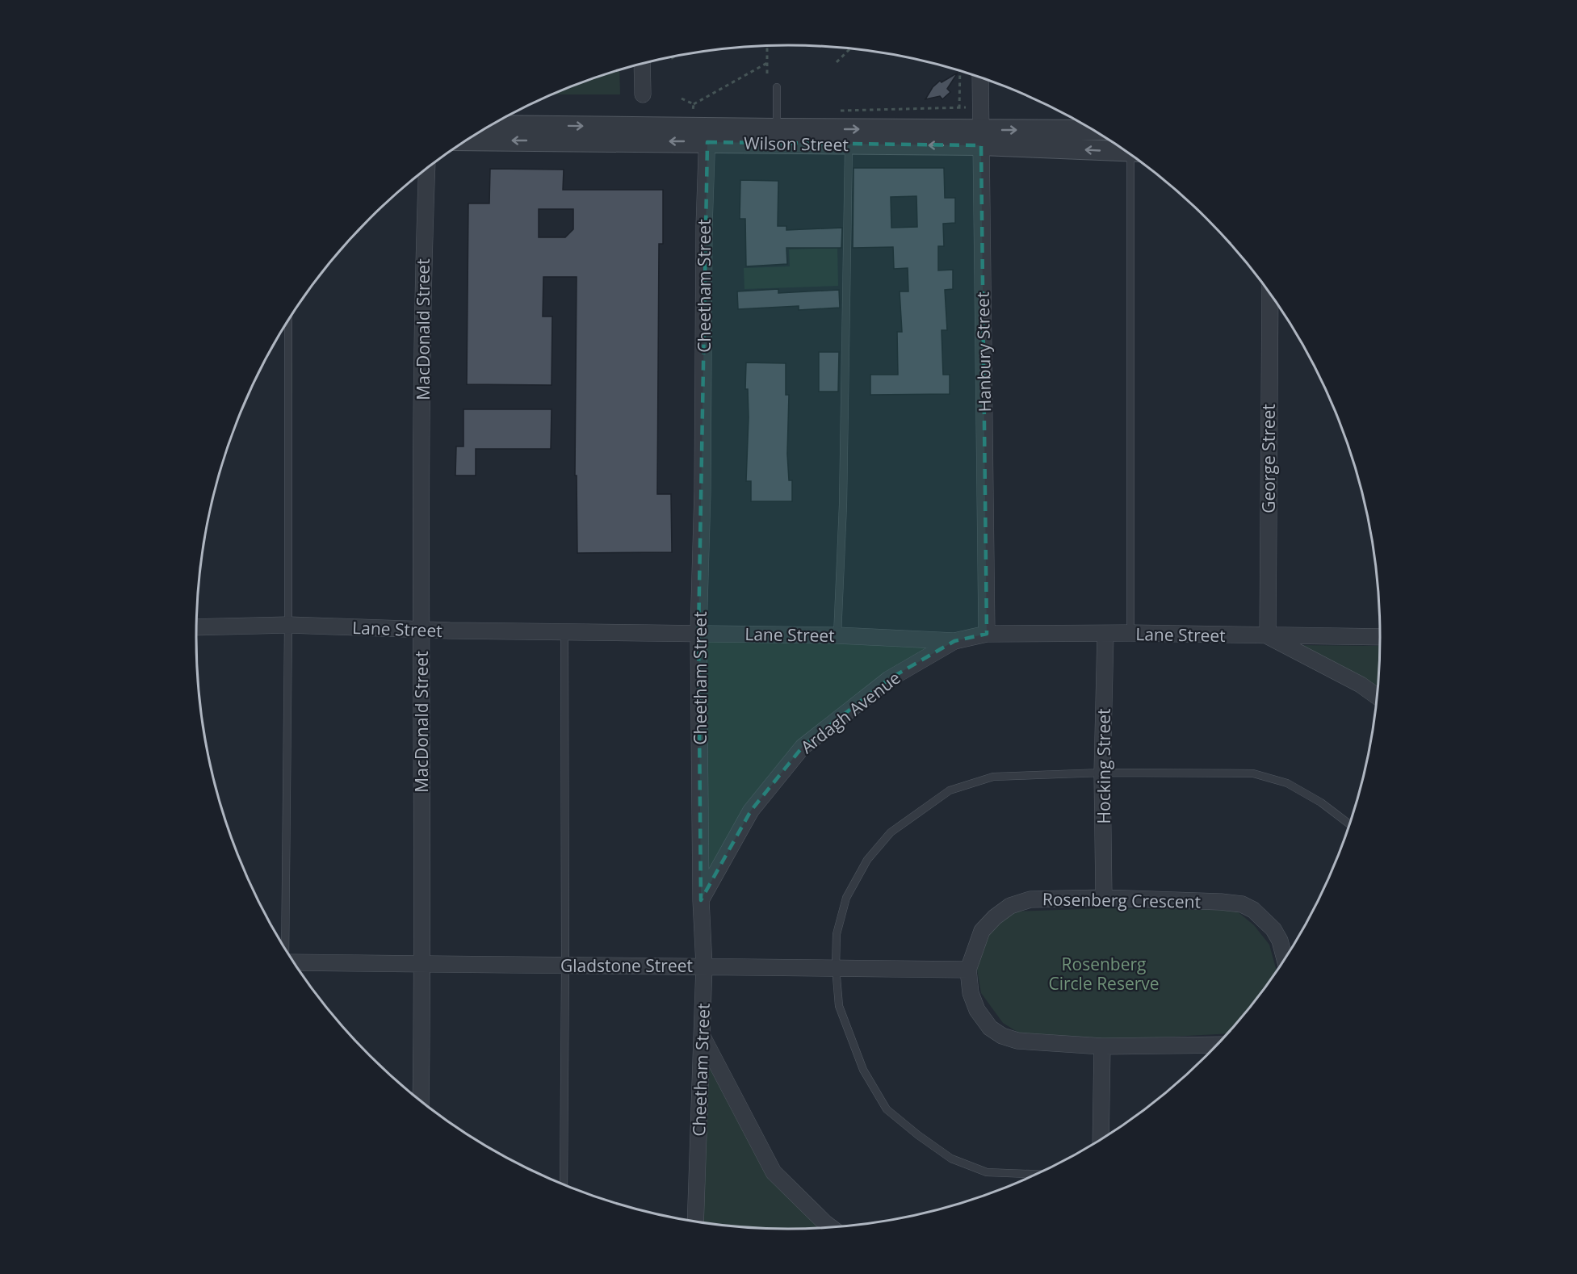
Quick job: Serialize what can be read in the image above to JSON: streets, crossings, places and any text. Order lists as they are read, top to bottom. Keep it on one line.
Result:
{"streets":{"street":["Wilson Street","Cheetham Street","MacDonald Street","Hanbury Street","George Street","Lane Street","Ardagh Avenue","Hocking Street","Rosenberg Crescent","Gladstone Street"]},"crossings":[["Wilson Street","Cheetham Street"],["Wilson Street","Hanbury Street"],["Cheetham Street","Lane Street"],["Cheetham Street","Ardagh Avenue"],["Cheetham Street","Gladstone Street"],["MacDonald Street","Lane Street"],["MacDonald Street","Gladstone Street"],["Hanbury Street","Lane Street"],["George Street","Lane Street"],["Lane Street","Ardagh Avenue"],["Lane Street","Hocking Street"],["Hocking Street","Rosenberg Crescent"],["Rosenberg Crescent","Gladstone Street"]],"parks":["Rosenberg Circle Reserve"]}
